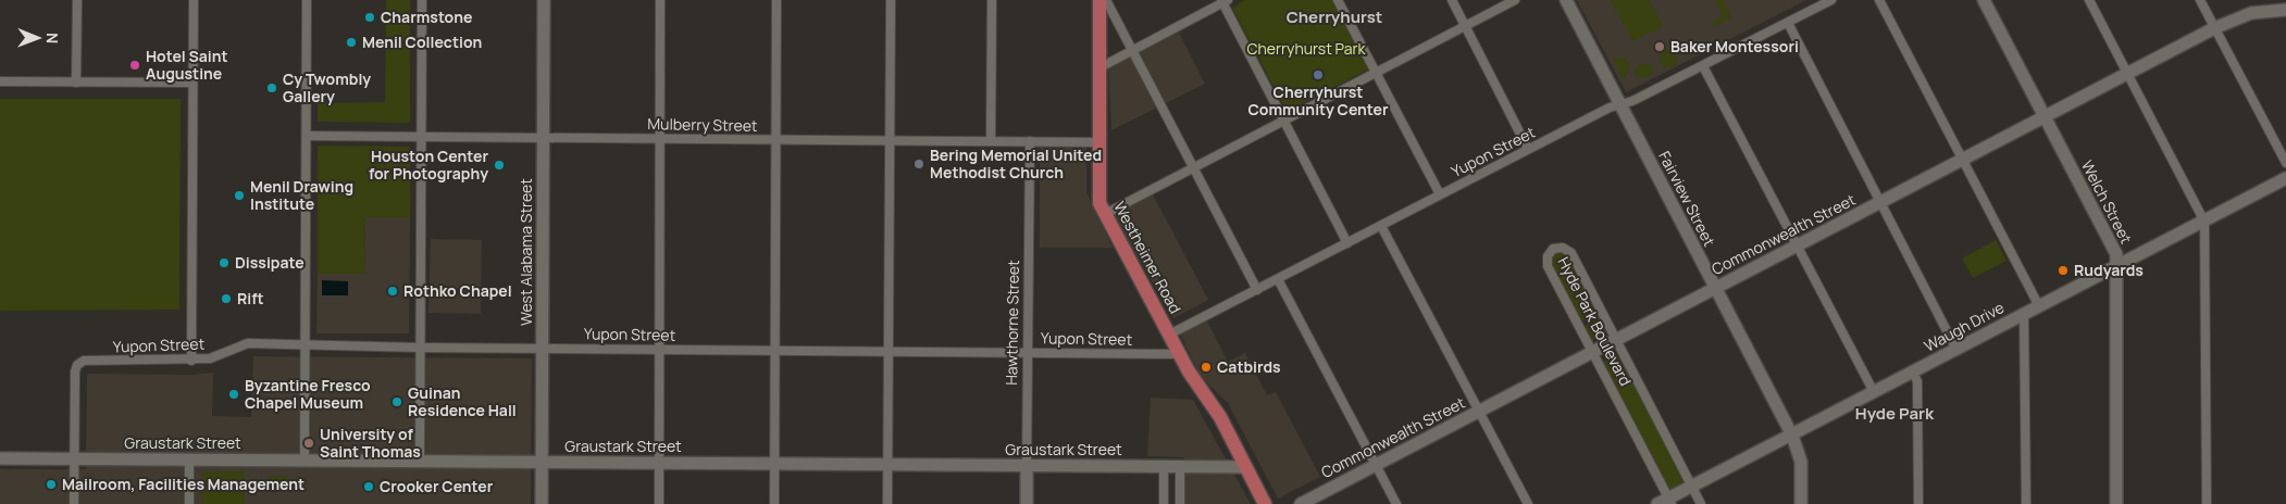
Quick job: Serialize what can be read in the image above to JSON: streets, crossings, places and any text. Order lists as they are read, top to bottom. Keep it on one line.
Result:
{"streets":{"main road":["Westheimer Road"],"street":["Mulberry Street","Yupon Street","Fairview Street","Welch Street","Commonwealth Street","West Alabama Street","Hyde Park Boulevard","Hawthorne Street","Waugh Drive","Graustark Street"]},"crossings":[["Mulberry Street","West Alabama Street"],["Mulberry Street","Westheimer Road"],["Mulberry Street","Hawthorne Street"],["Yupon Street","Fairview Street"],["Yupon Street","West Alabama Street"],["Yupon Street","Westheimer Road"],["Yupon Street","Hawthorne Street"],["Yupon Street","Graustark Street"],["Fairview Street","Commonwealth Street"],["Fairview Street","Waugh Drive"],["Welch Street","Commonwealth Street"],["Welch Street","Waugh Drive"],["Commonwealth Street","Hyde Park Boulevard"],["West Alabama Street","Graustark Street"],["Westheimer Road","Graustark Street"],["Hyde Park Boulevard","Waugh Drive"],["Hawthorne Street","Graustark Street"]],"districts":["Cherryhurst","Hyde Park"],"parks":["Cherryhurst Park"],"places":["Charmstone","Menil Collection","Baker Montessori","Hotel Saint Augustine","Cherryhurst Community Center","Cy Twombly Gallery","Bering Memorial United Methodist Church","Houston Center for Photography","Menil Drawing Institute","Dissipate","Rudyards","Rothko Chapel","Rift","Catbirds","Byzantine Fresco Chapel Museum","Guinan Residence Hall","University of Saint Thomas","Mailroom, Facilities Management","Crooker Center"],"north":"right"}
